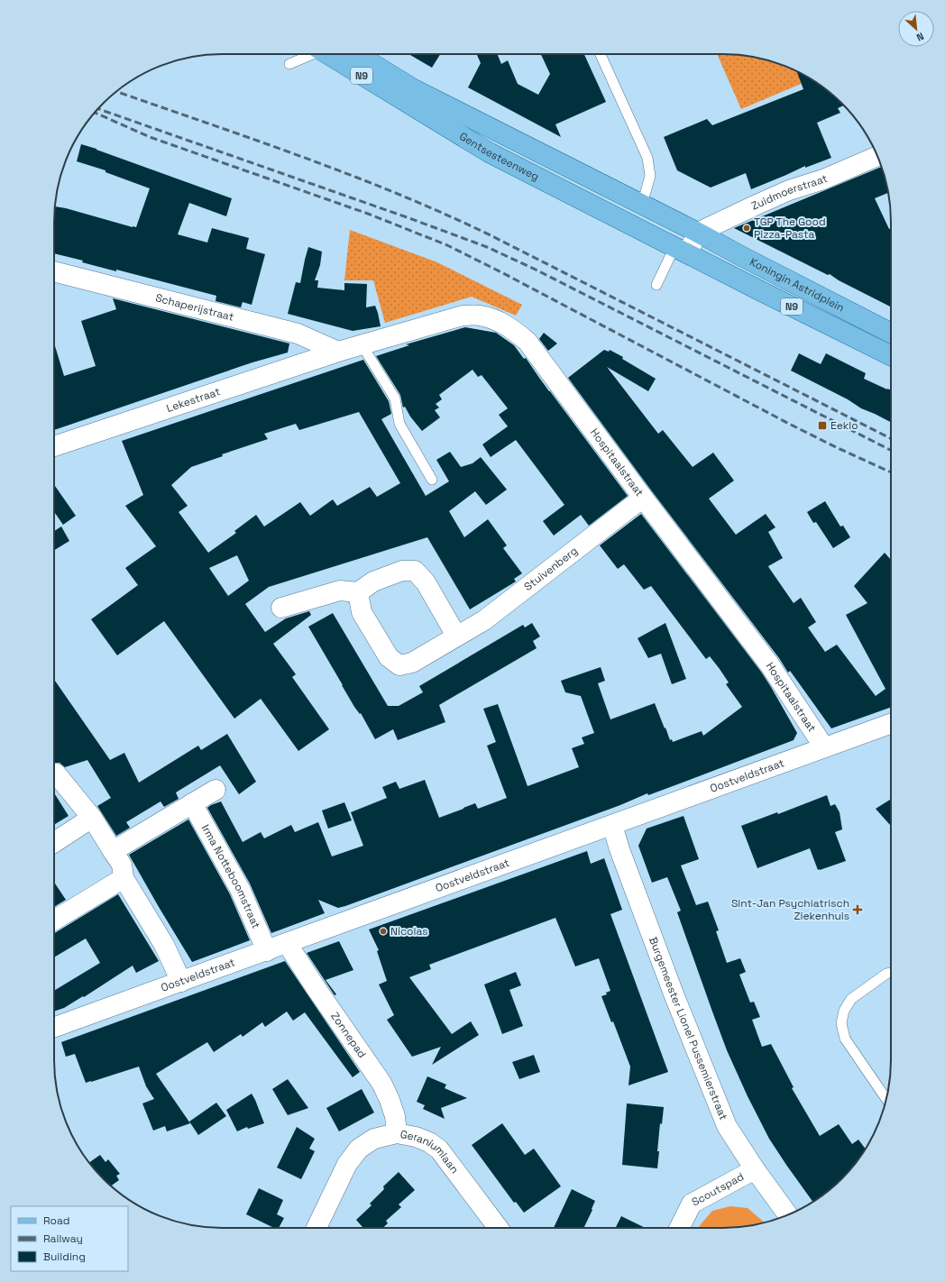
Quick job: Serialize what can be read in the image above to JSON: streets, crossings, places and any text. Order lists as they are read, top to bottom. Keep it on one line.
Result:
{"streets":{"main road":["N9","Gentsesteenweg","Koningin Astridplein"],"street":["Zuidmoerstraat","Schaperijstraat","Lekestraat","Hospitaalstraat","Stuivenberg","Oostveldstraat","Irma Notteboomstraat","Burgemeester Lionel Pussemierstraat","Zonnepad","Geraniumlaan","Scoutspad"]},"crossings":[["Gentsesteenweg","Zuidmoerstraat"],["Gentsesteenweg","Koningin Astridplein"],["Zuidmoerstraat","Koningin Astridplein"],["Schaperijstraat","Lekestraat"],["Schaperijstraat","Hospitaalstraat"],["Lekestraat","Hospitaalstraat"],["Hospitaalstraat","Stuivenberg"],["Hospitaalstraat","Oostveldstraat"],["Oostveldstraat","Irma Notteboomstraat"],["Oostveldstraat","Burgemeester Lionel Pussemierstraat"],["Oostveldstraat","Zonnepad"],["Burgemeester Lionel Pussemierstraat","Scoutspad"],["Zonnepad","Geraniumlaan"]],"places":{"other":["TGP The Good Pizza-Pasta","Nicolas"],"transit":["Eeklo"],"health":["Sint-Jan Psychiatrisch Ziekenhuis"]},"legend":["Road","Railway","Building"],"north":"bottom right"}
